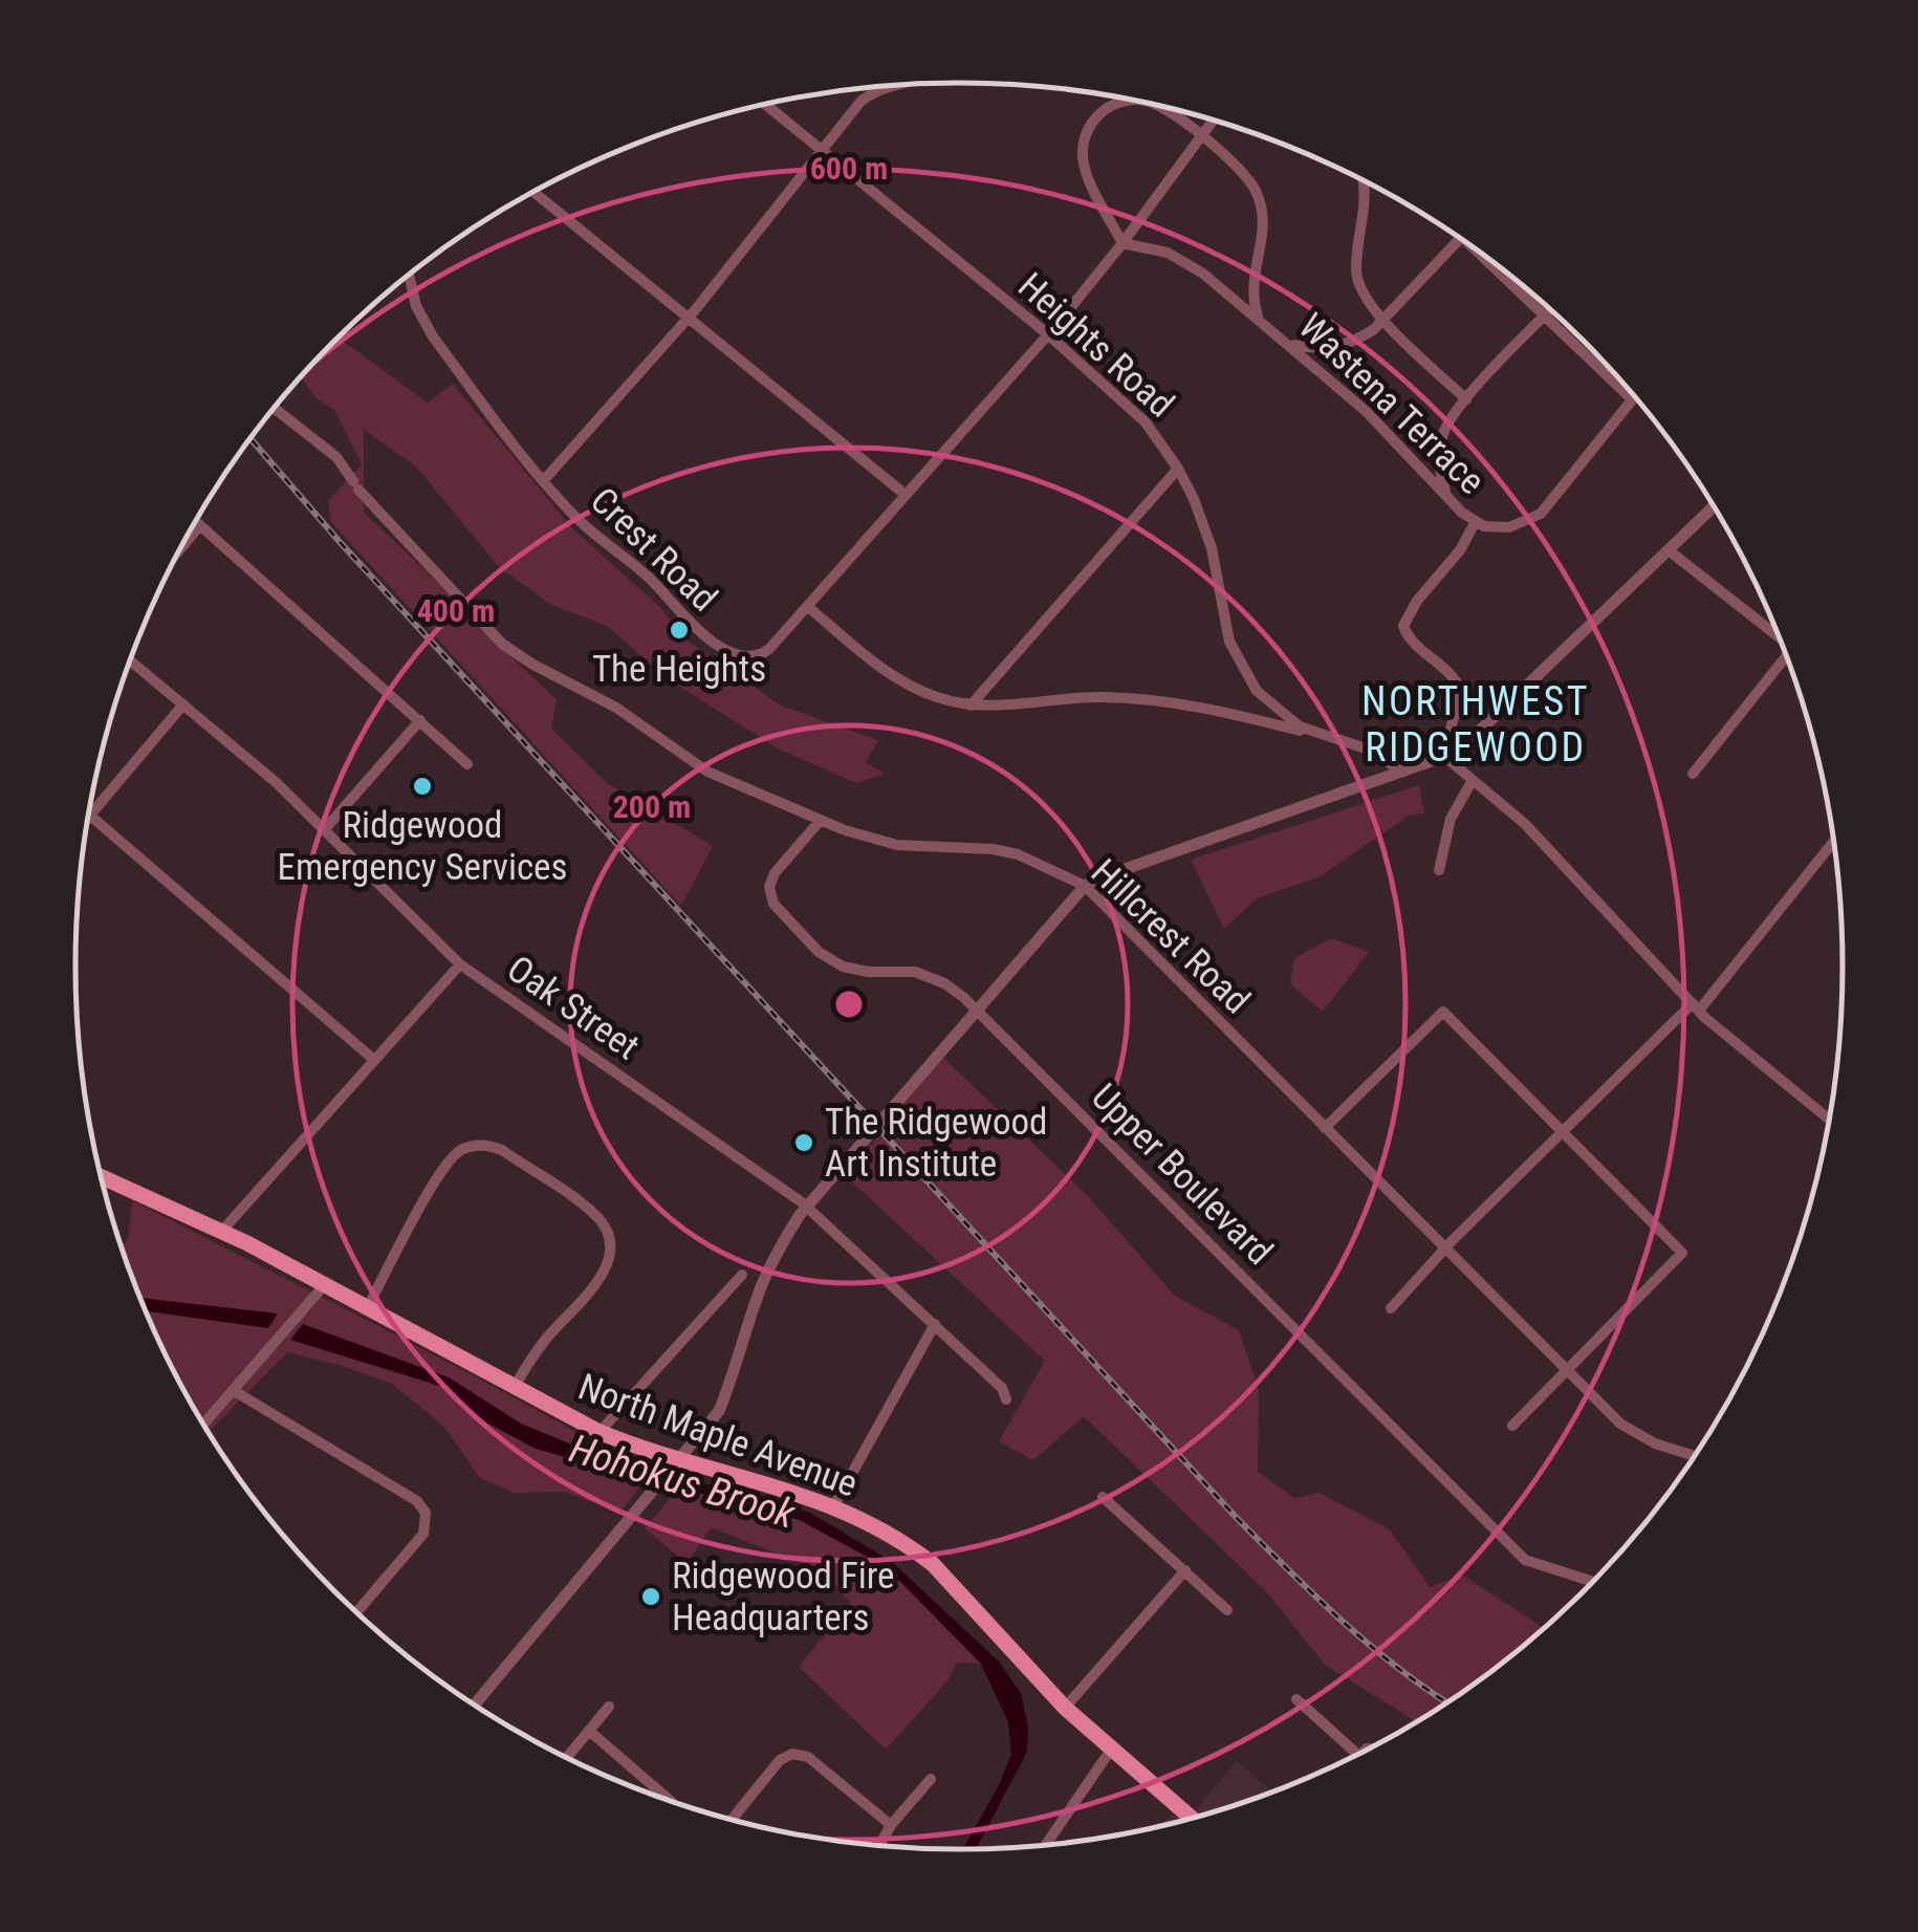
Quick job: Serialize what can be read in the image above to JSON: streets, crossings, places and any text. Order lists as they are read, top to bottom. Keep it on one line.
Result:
{"streets":{"main road":["North Maple Avenue"],"street":["Heights Road","Wastena Terrace","Crest Road","Hillcrest Road","Oak Street","Upper Boulevard"]},"crossings":[["Hillcrest Road","Upper Boulevard"]],"districts":["NORTHWEST RIDGEWOOD"],"water":["Hohokus Brook"],"places":["The Heights","Ridgewood Emergency Services","The Ridgewood Art Institute","Ridgewood Fire Headquarters"],"rings":["600 m","400 m","200 m"]}
